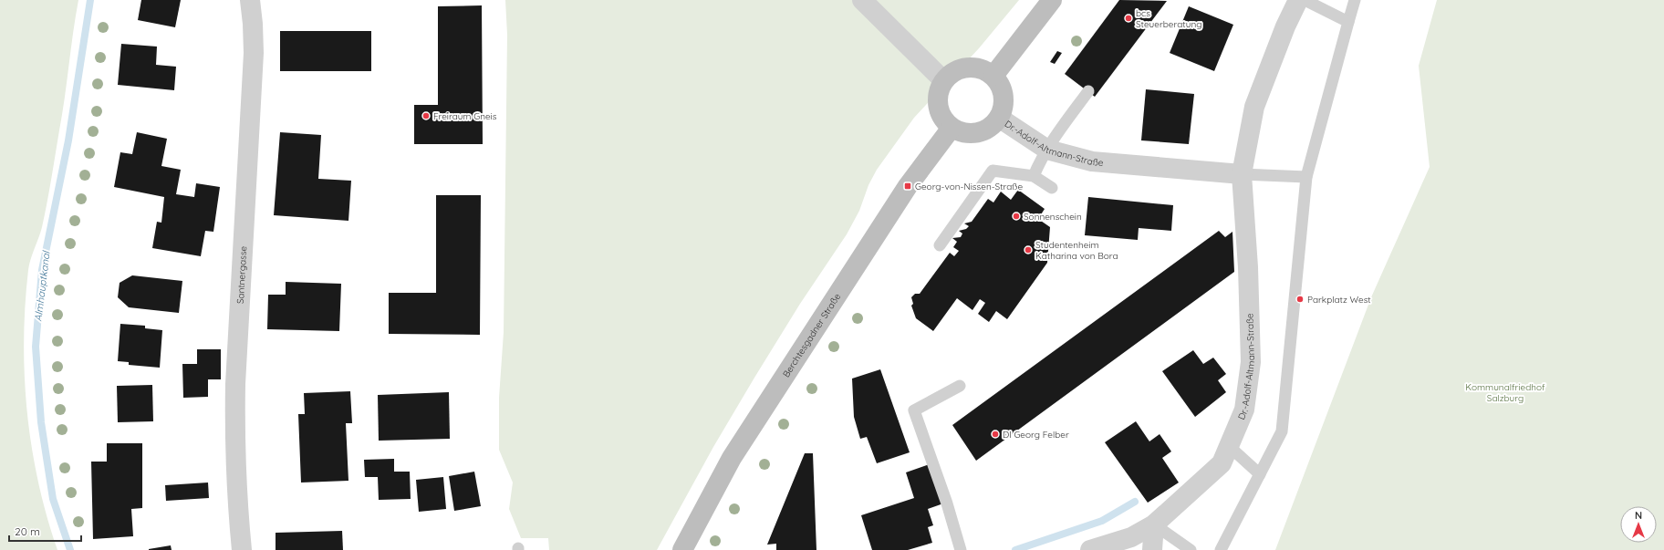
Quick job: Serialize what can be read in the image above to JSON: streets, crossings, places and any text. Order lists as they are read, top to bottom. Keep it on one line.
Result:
{"streets":{"main road":["Berchtesgadner Straße"],"street":["Dr.-Adolf-Altmann-Straße","Santnergasse"]},"crossings":[["Dr.-Adolf-Altmann-Straße","Berchtesgadner Straße"]],"water":["Almhauptkanal"],"parks":["Kommunalfriedhof Salzburg"],"places":{"other":["bcs Steuerberatung","Freiraum Gneis","Sonnenschein","Studentenheim Katharina von Bora","Parkplatz West","DI Georg Felber"],"transit":["Georg-von-Nissen-Straße"]},"scale_bar":"20 m","north":"top"}
